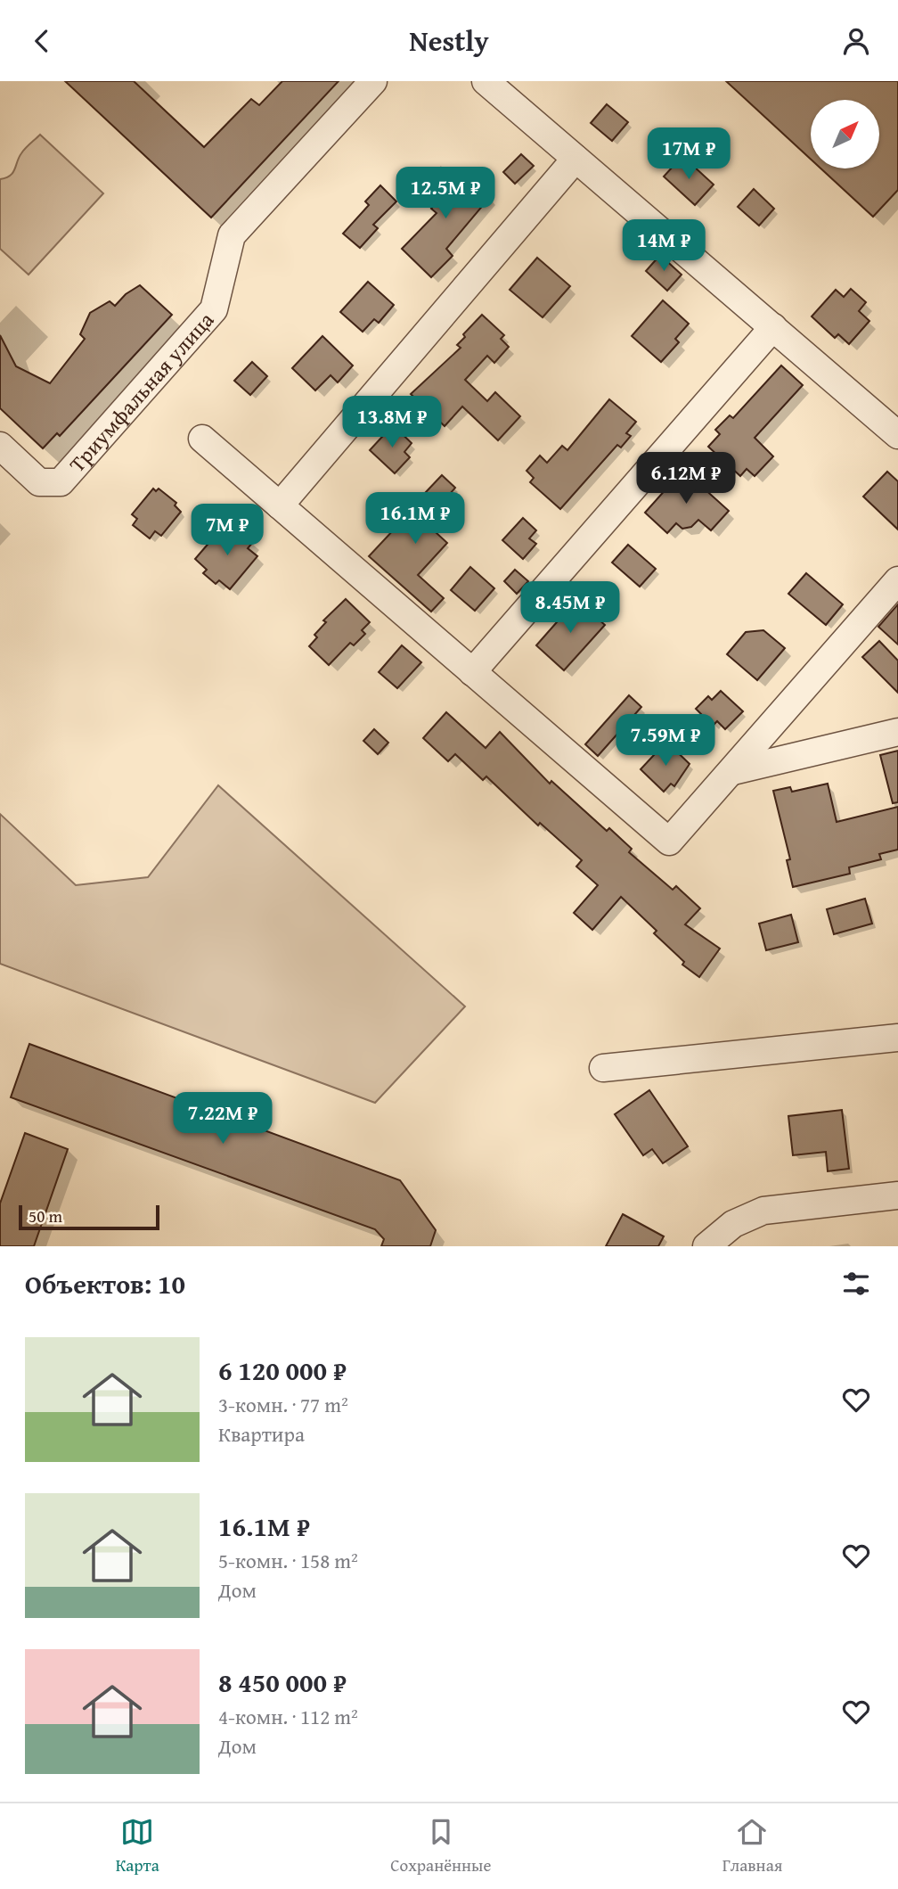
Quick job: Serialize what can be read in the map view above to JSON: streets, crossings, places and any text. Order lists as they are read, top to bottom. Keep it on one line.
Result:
{"streets":{"street":["Триумфальная улица"]},"scale_bar":"50 m","north":"top right","page":{"header":"Nestly","price":["17M ₽","12.5M ₽","14M ₽","13.8M ₽","6.12M ₽","16.1M ₽","7M ₽","8.45M ₽","7.59M ₽","7.22M ₽"],"scale":"50 m","heading":"Объектов: 10","list":[{"name":"6 120 000 ₽","note":"3-комн. · 77 m² · Квартира"},{"name":"16.1M ₽","note":"5-комн. · 158 m² · Дом"},{"name":"8 450 000 ₽","note":"4-комн. · 112 m² · Дом"}],"tabs":["Карта","Сохранённые","Главная"]}}
